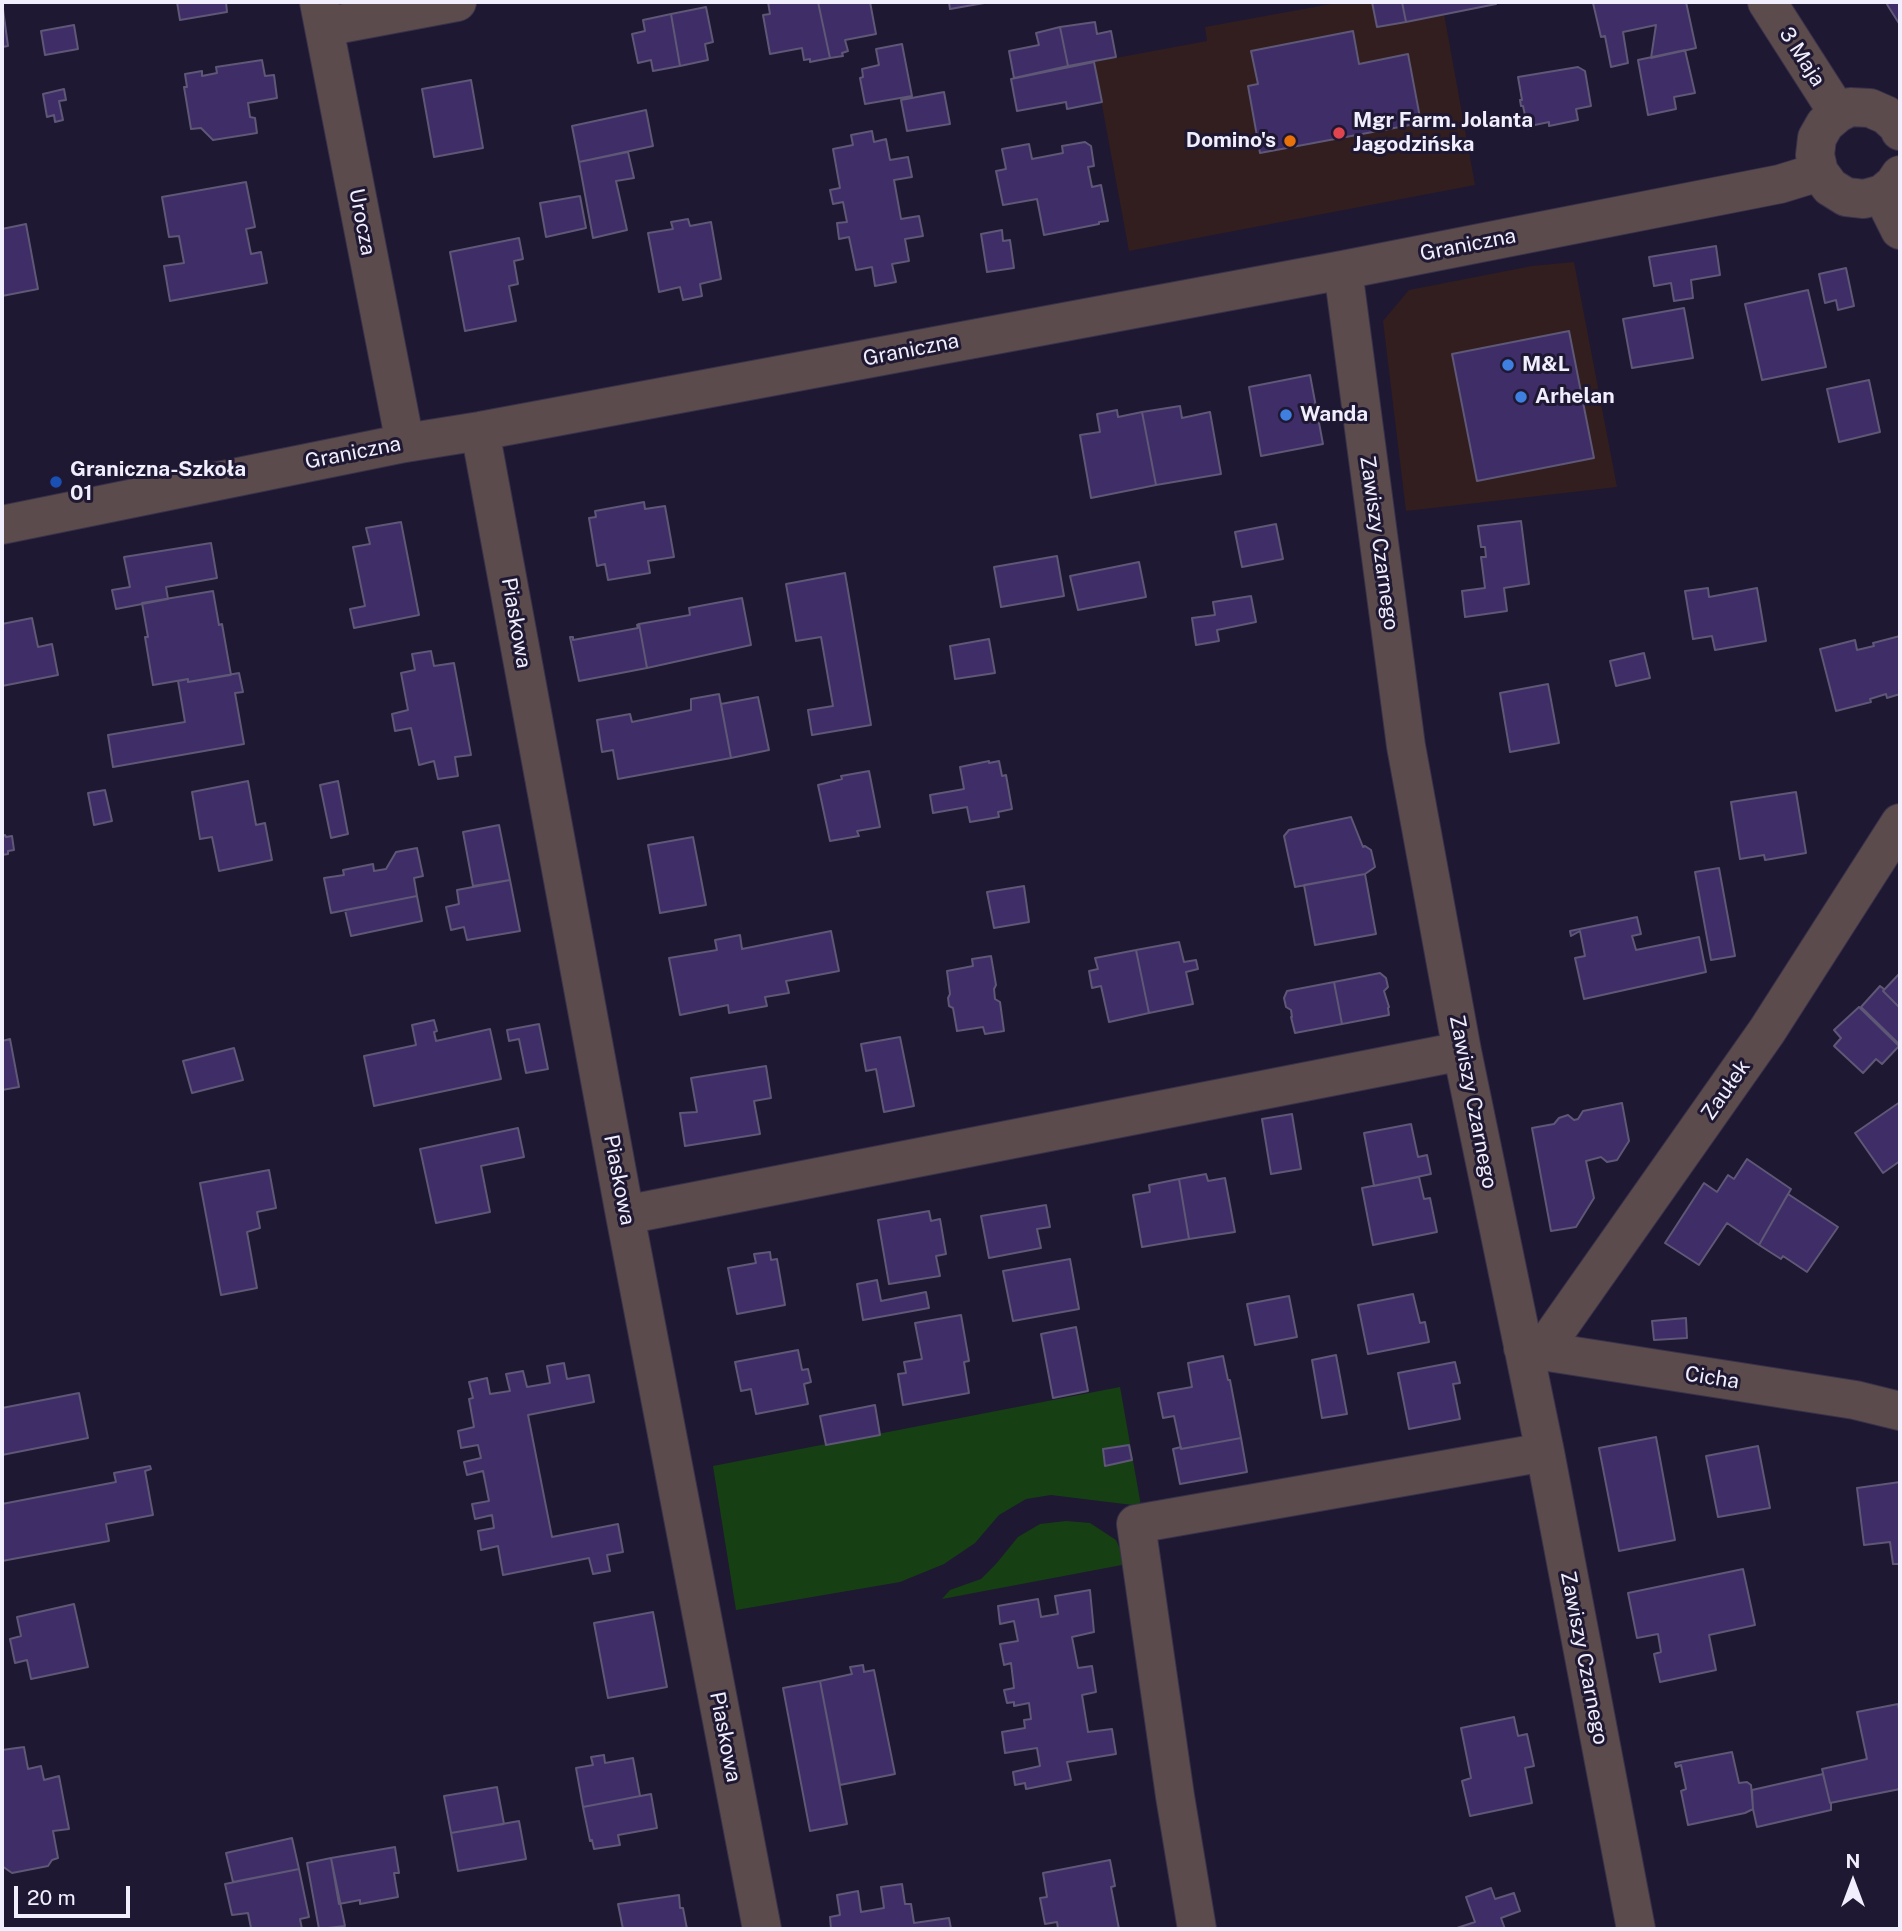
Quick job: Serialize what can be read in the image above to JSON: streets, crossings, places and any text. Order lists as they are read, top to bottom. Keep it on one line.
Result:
{"streets":{"street":["3 Maja","Urocza","Graniczna","Zawiszy Czarnego","Piaskowa","Zaułek","Cicha"]},"crossings":[["Urocza","Graniczna"],["Graniczna","Zawiszy Czarnego"],["Graniczna","Piaskowa"],["Zawiszy Czarnego","Zaułek"],["Zawiszy Czarnego","Cicha"],["Zaułek","Cicha"]],"places":["Mgr Farm. Jolanta Jagodzińska","Domino's","M&L","Arhelan","Wanda","Graniczna-Szkoła 01"],"scale_bar":"20 m","north":"top"}
